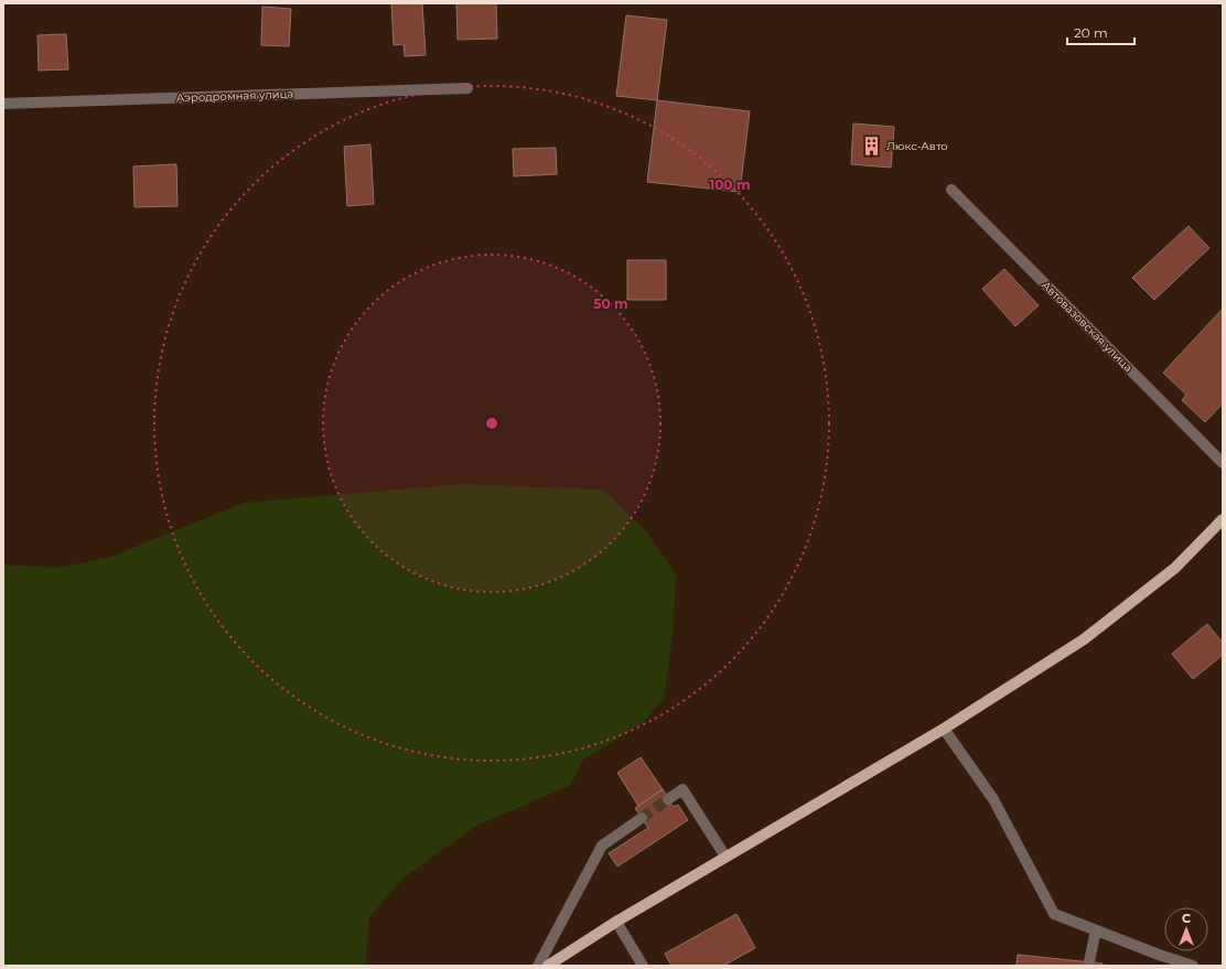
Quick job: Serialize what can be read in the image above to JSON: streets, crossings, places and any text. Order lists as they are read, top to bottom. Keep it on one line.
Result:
{"streets":{"street":["Аэродромная улица","Автовазовская улица"]},"places":{"building":["Люкс-Авто"]},"scale_bar":"20 m","north":"top","rings":["100 m","50 m"]}
